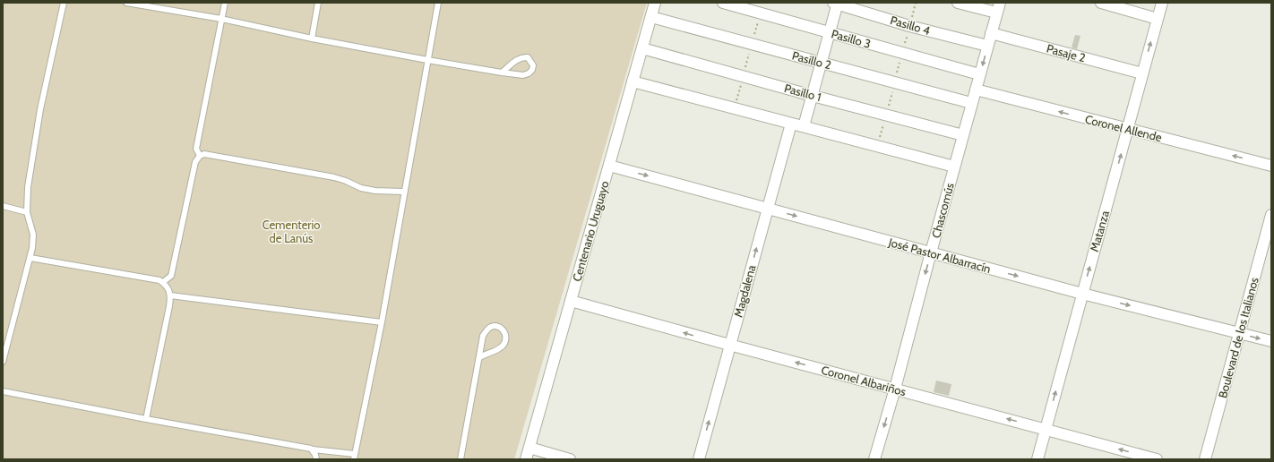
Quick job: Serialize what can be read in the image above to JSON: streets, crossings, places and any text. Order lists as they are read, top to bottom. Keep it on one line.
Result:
{"streets":{"street":["Pasillo 4","Pasillo 3","Pasaje 2","Pasillo 2","Pasillo 1","Coronel Allende","Chascomús","Centenario Uruguayo","Matanza","José Pastor Albarracín","Magdalena","Boulevard de los Italianos","Coronel Albariños"]},"crossings":[["Pasillo 4","Chascomús"],["Pasillo 3","Chascomús"],["Pasaje 2","Chascomús"],["Pasaje 2","Matanza"],["Pasillo 2","Chascomús"],["Pasillo 2","Centenario Uruguayo"],["Pasillo 1","Chascomús"],["Pasillo 1","Centenario Uruguayo"],["Coronel Allende","Chascomús"],["Coronel Allende","Matanza"],["Chascomús","José Pastor Albarracín"],["Chascomús","Coronel Albariños"],["Centenario Uruguayo","José Pastor Albarracín"],["Centenario Uruguayo","Coronel Albariños"],["Matanza","José Pastor Albarracín"],["Matanza","Coronel Albariños"],["José Pastor Albarracín","Magdalena"],["José Pastor Albarracín","Boulevard de los Italianos"],["Magdalena","Coronel Albariños"]],"one_way":["Coronel Allende","Chascomús","Matanza","Magdalena","Coronel Albariños"],"parks":["Cementerio de Lanús"]}
